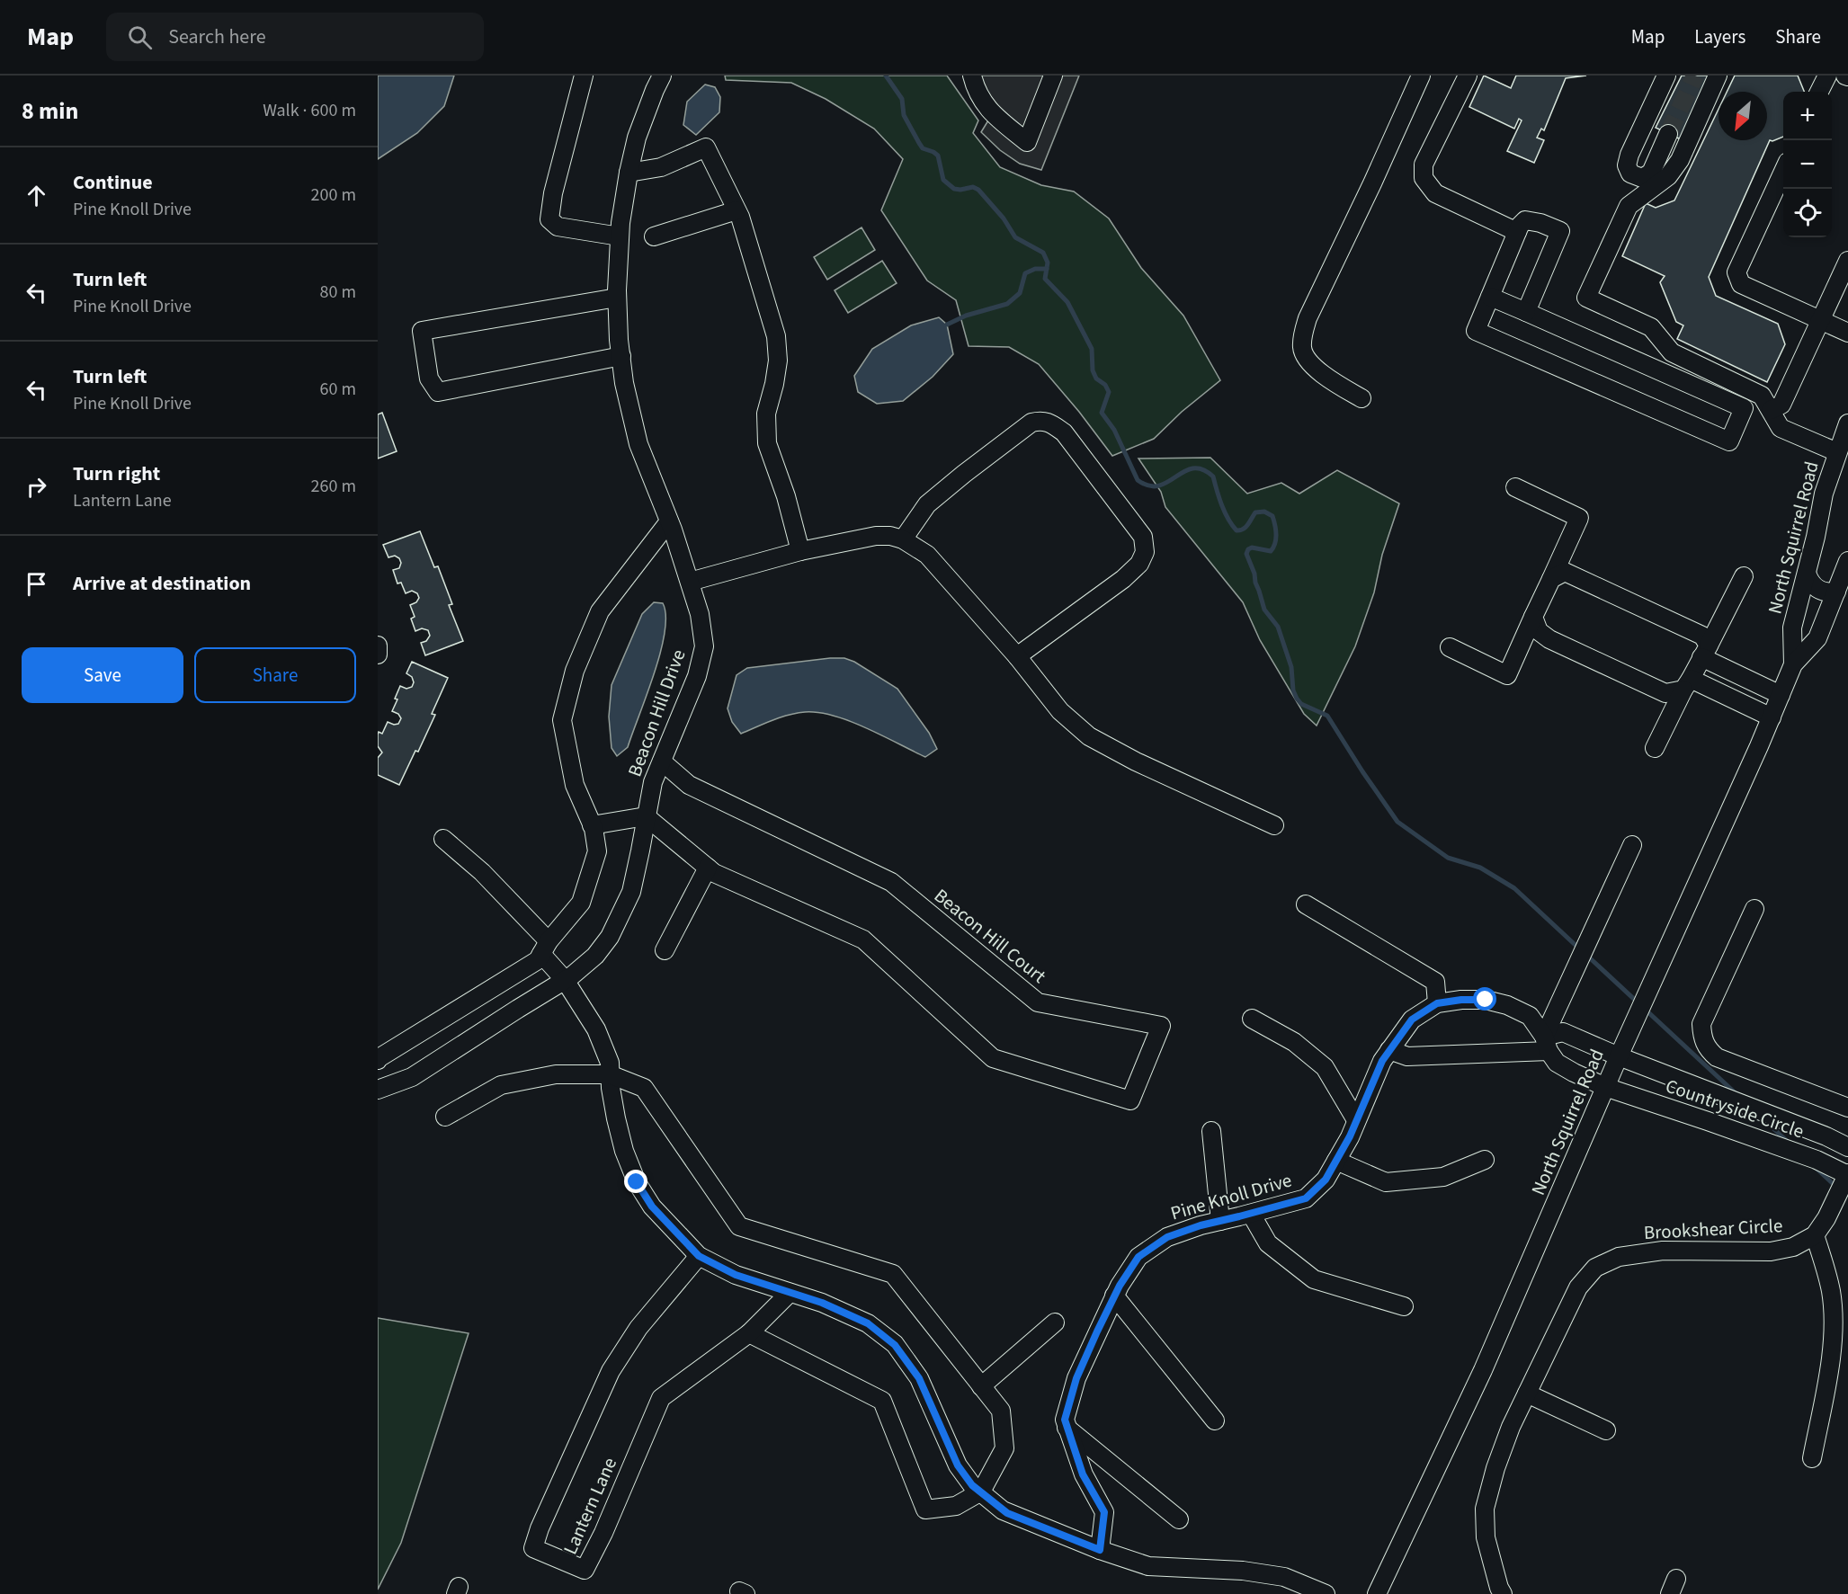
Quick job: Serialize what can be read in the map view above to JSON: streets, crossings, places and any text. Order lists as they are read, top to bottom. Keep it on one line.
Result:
{"streets":{"street":["North Squirrel Road","Beacon Hill Drive","Beacon Hill Court","Countryside Circle","Pine Knoll Drive","Brookshear Circle","Lantern Lane"]},"crossings":[["North Squirrel Road","Countryside Circle"],["North Squirrel Road","Pine Knoll Drive"],["Beacon Hill Drive","Beacon Hill Court"],["Countryside Circle","Pine Knoll Drive"]],"north":"bottom left","page":{"header":"Map","search":"Search here","nav":["Map","Layers","Share"],"heading":["8 min","Walk · 600 m"],"map_buttons":["+","−"],"list":[["Continue","Pine Knoll Drive","200 m"],["Turn left","Pine Knoll Drive","80 m"],["Turn left","Pine Knoll Drive","60 m"],["Turn right","Lantern Lane","260 m"],"Arrive at destination"],"buttons":["Save","Share"]}}
